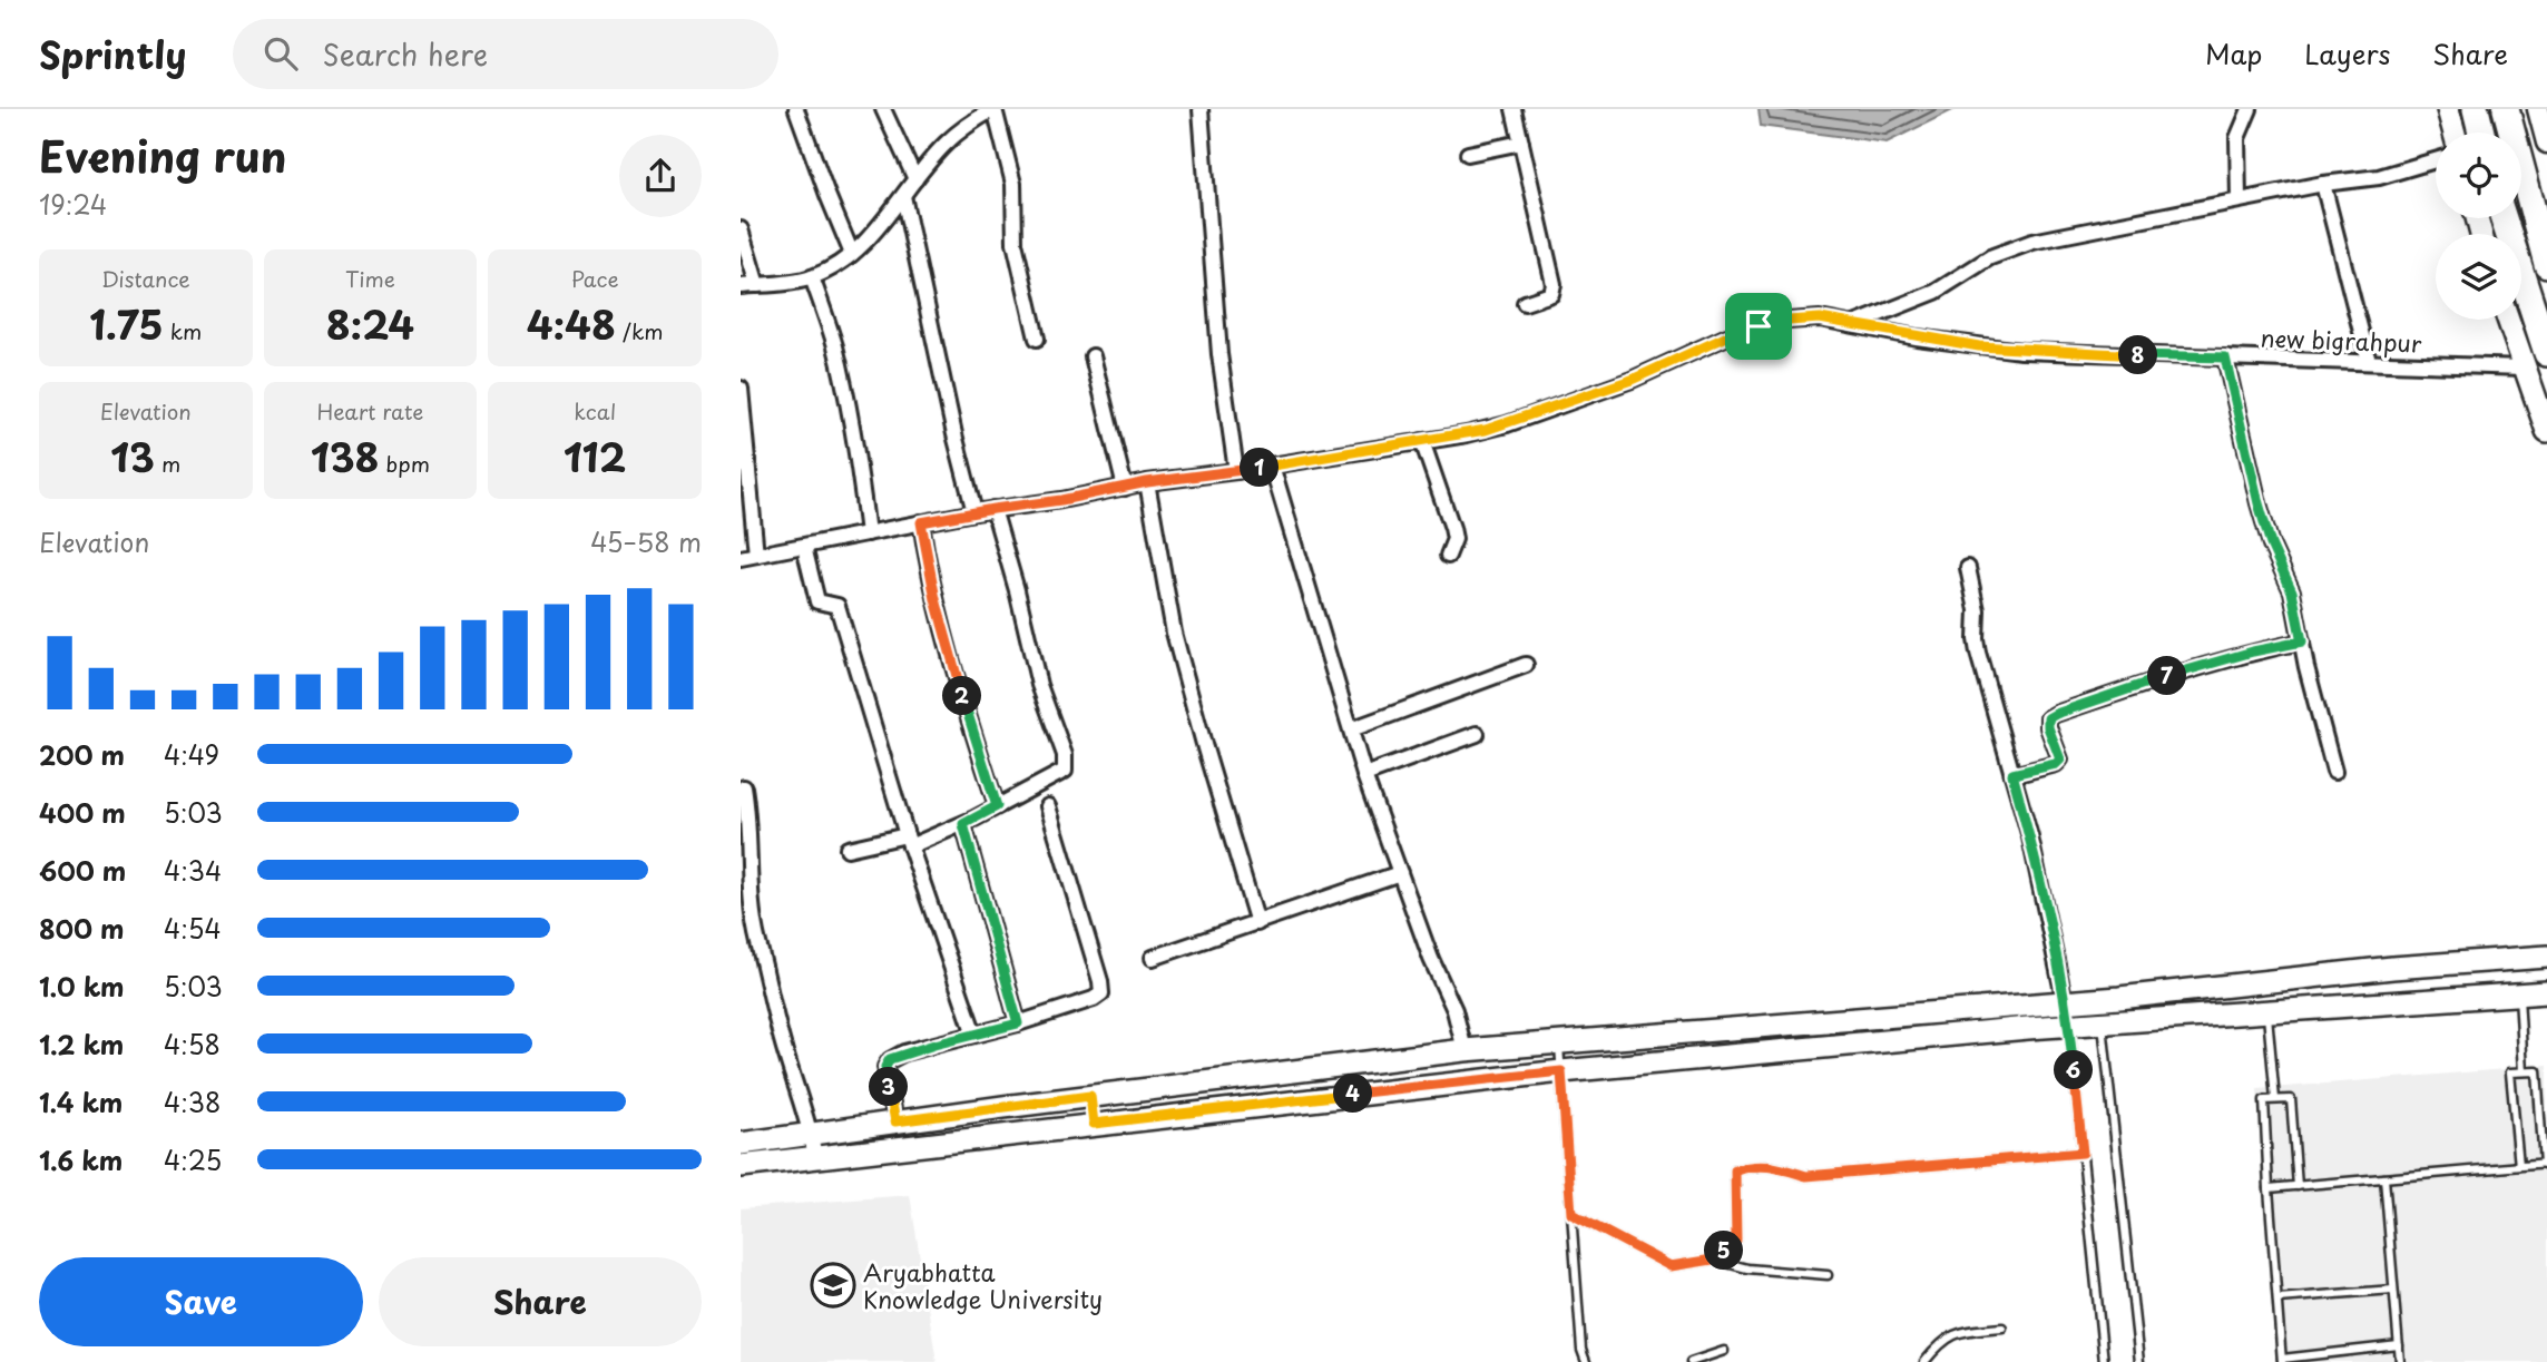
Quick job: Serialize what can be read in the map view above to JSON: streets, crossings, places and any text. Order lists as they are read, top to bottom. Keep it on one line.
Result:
{"streets":{"street":["new bigrahpur"]},"places":{"school or university":["Aryabhatta Knowledge University"]},"page":{"header":"Sprintly","search":"Search here","nav":["Map","Layers","Share"],"heading":["Evening run","19:24"],"stats":[["Distance","1.75 km"],["Time","8:24"],["Pace","4:48 /km"],["Elevation","13 m"],["Heart rate","138 bpm"],["kcal","112"]],"pins":["8","1","7","2","6","3","4","5"],"chart":["Elevation","45–58 m"],"list":[{"name":"200 m","note":"4:49"},{"name":"400 m","note":"5:03"},{"name":"600 m","note":"4:34"},{"name":"800 m","note":"4:54"},{"name":"1.0 km","note":"5:03"},{"name":"1.2 km","note":"4:58"},{"name":"1.4 km","note":"4:38"},{"name":"1.6 km","note":"4:25"}],"buttons":["Save","Share"]}}
